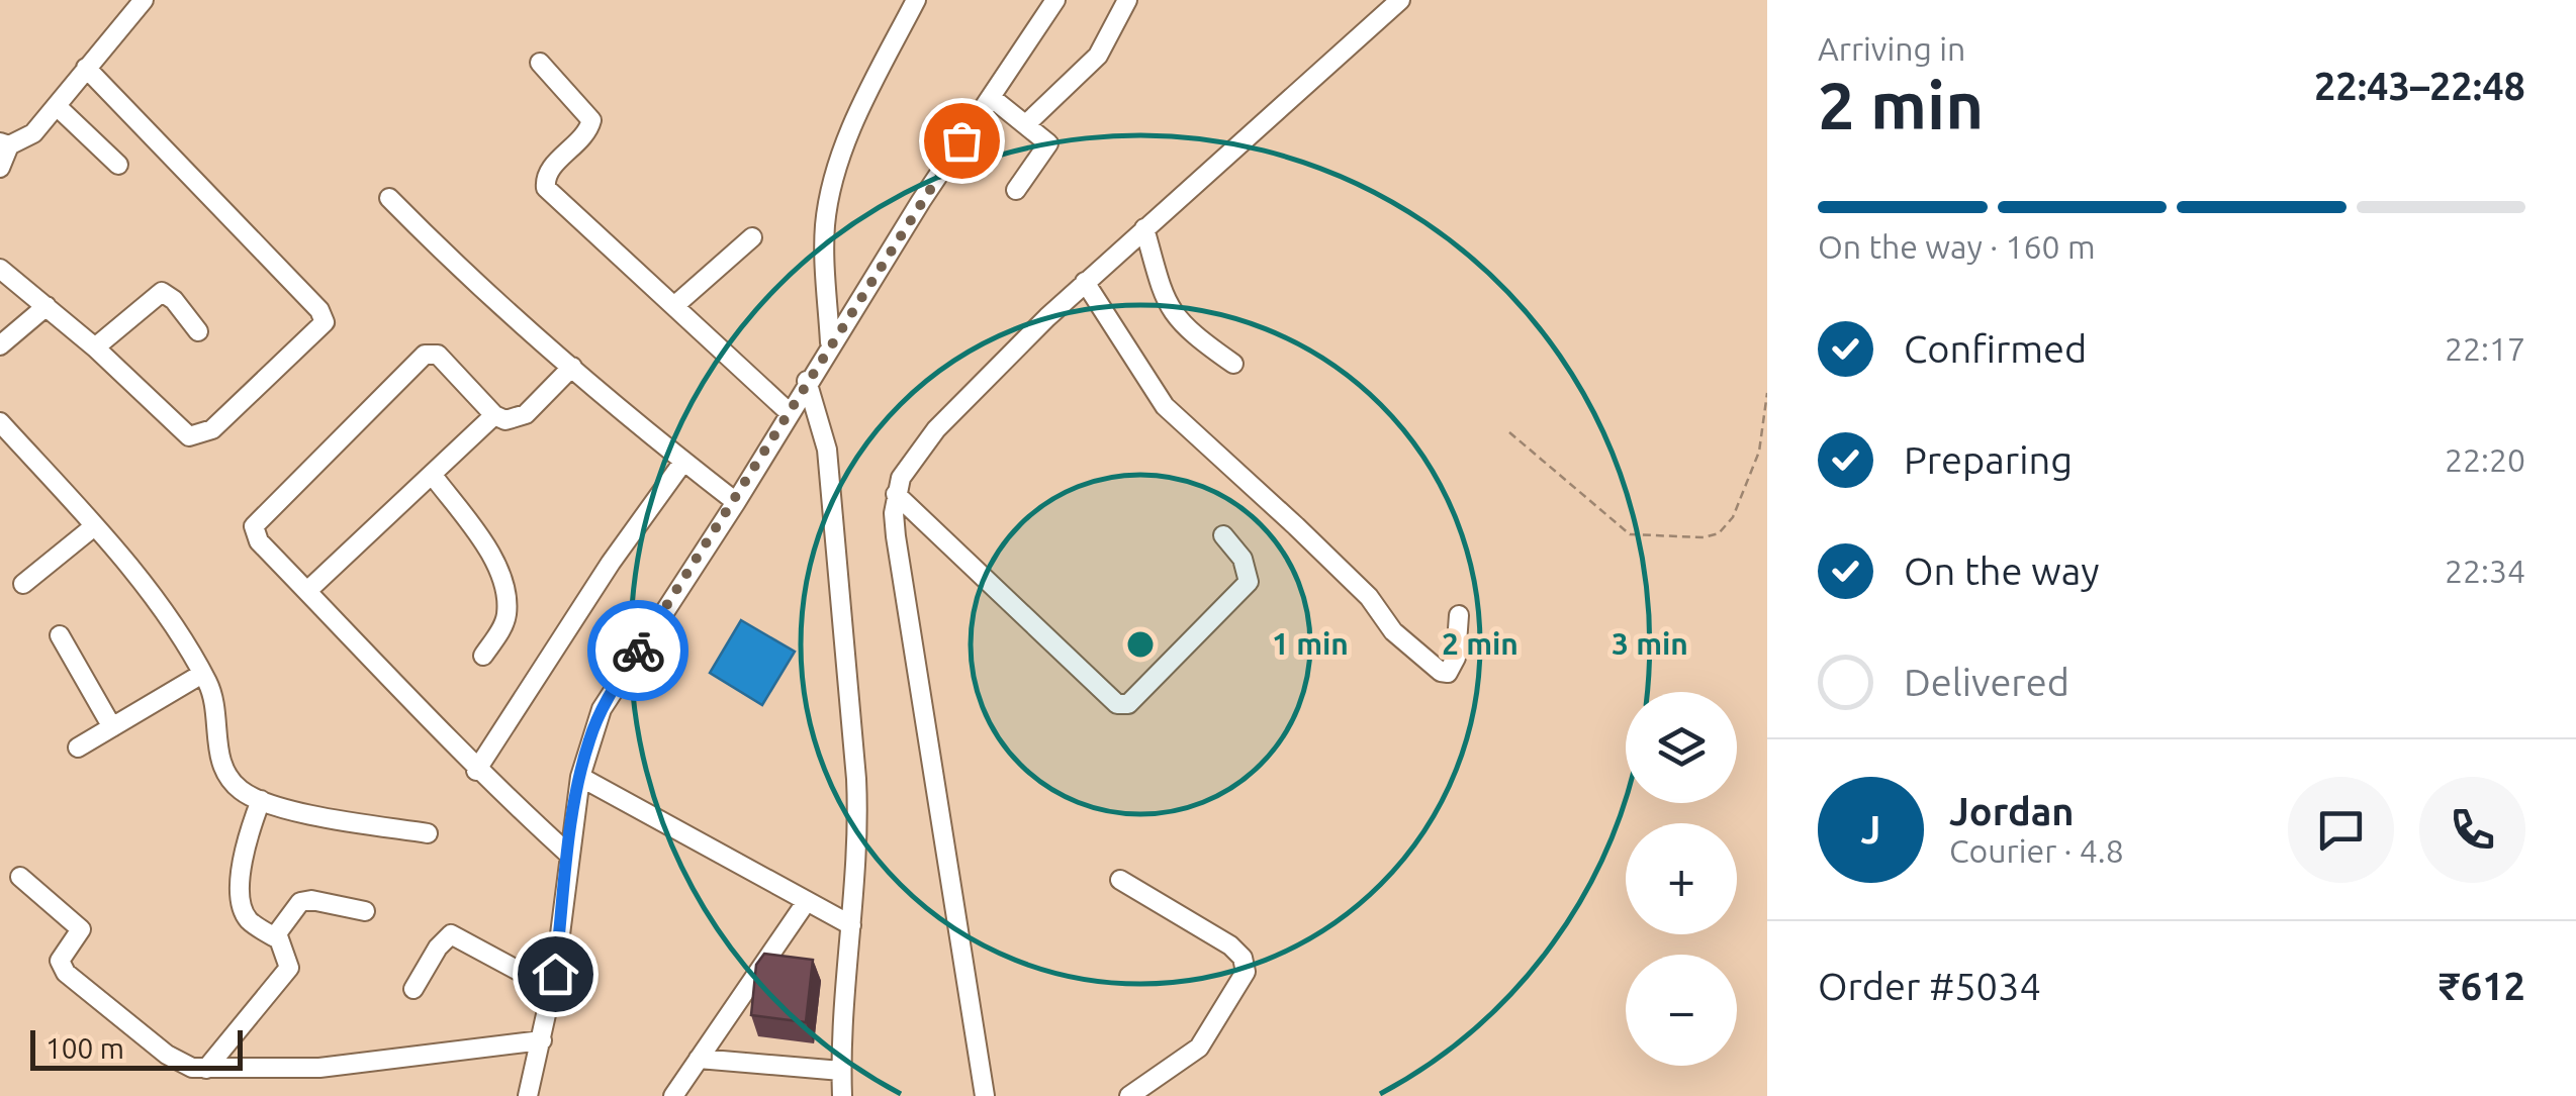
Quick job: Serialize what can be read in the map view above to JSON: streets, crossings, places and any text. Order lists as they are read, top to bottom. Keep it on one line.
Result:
{"scale_bar":"100 m","page":{"heading":["2 min","Arriving in","22:43–22:48"],"panel":["Jordan","Courier · 4.8","Order #5034","₹612"],"bar":"On the way · 160 m","list":[["Confirmed","22:17"],["Preparing","22:20"],["On the way","22:34"],"Delivered"],"map_buttons":["+","−"],"round":"J","scale":"100 m"},"rings":["1 min","2 min","3 min"]}
